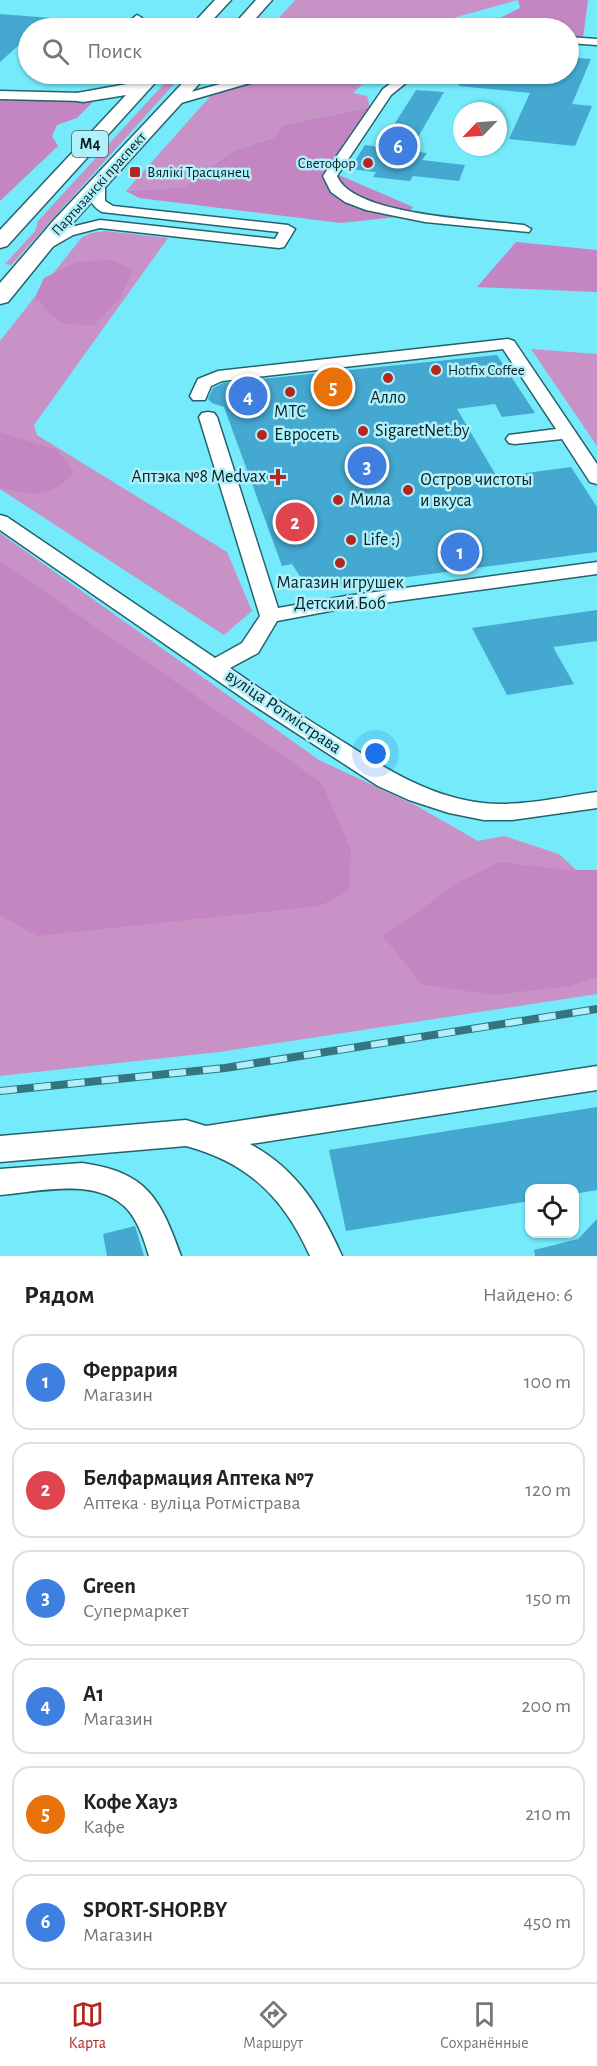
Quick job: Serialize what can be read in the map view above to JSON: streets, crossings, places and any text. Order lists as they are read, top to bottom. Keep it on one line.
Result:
{"streets":{"highway":["М4","Партызанскі праспект"],"street":["вуліца Ротмістрава"]},"places":{"other":["Светофор","Hotfix Coffee","Алло","МТС","SigaretNet.by","Евросеть","Остров чистоты и вкуса","Мила","Life :)","Магазин игрушек Детский Боб"],"transit":["Вялікі Трасцянец"],"health":["Аптэка №8 Medvax"]},"north":"bottom left","page":{"search":"Поиск","pins":["6","5","4","3","2","1"],"heading":["Рядом","Найдено: 6"],"list":[{"mark":"1","name":"Феррария","note":"Магазин","value":"100 m"},{"mark":"2","name":"Белфармация Аптека №7","note":"Аптека · вуліца Ротмістрава","value":"120 m"},{"mark":"3","name":"Green","note":"Супермаркет","value":"150 m"},{"mark":"4","name":"A1","note":"Магазин","value":"200 m"},{"mark":"5","name":"Кофе Хауз","note":"Кафе","value":"210 m"},{"mark":"6","name":"SPORT-SHOP.BY","note":"Магазин","value":"450 m"}],"nav":["Карта","Маршрут","Сохранённые"]}}
